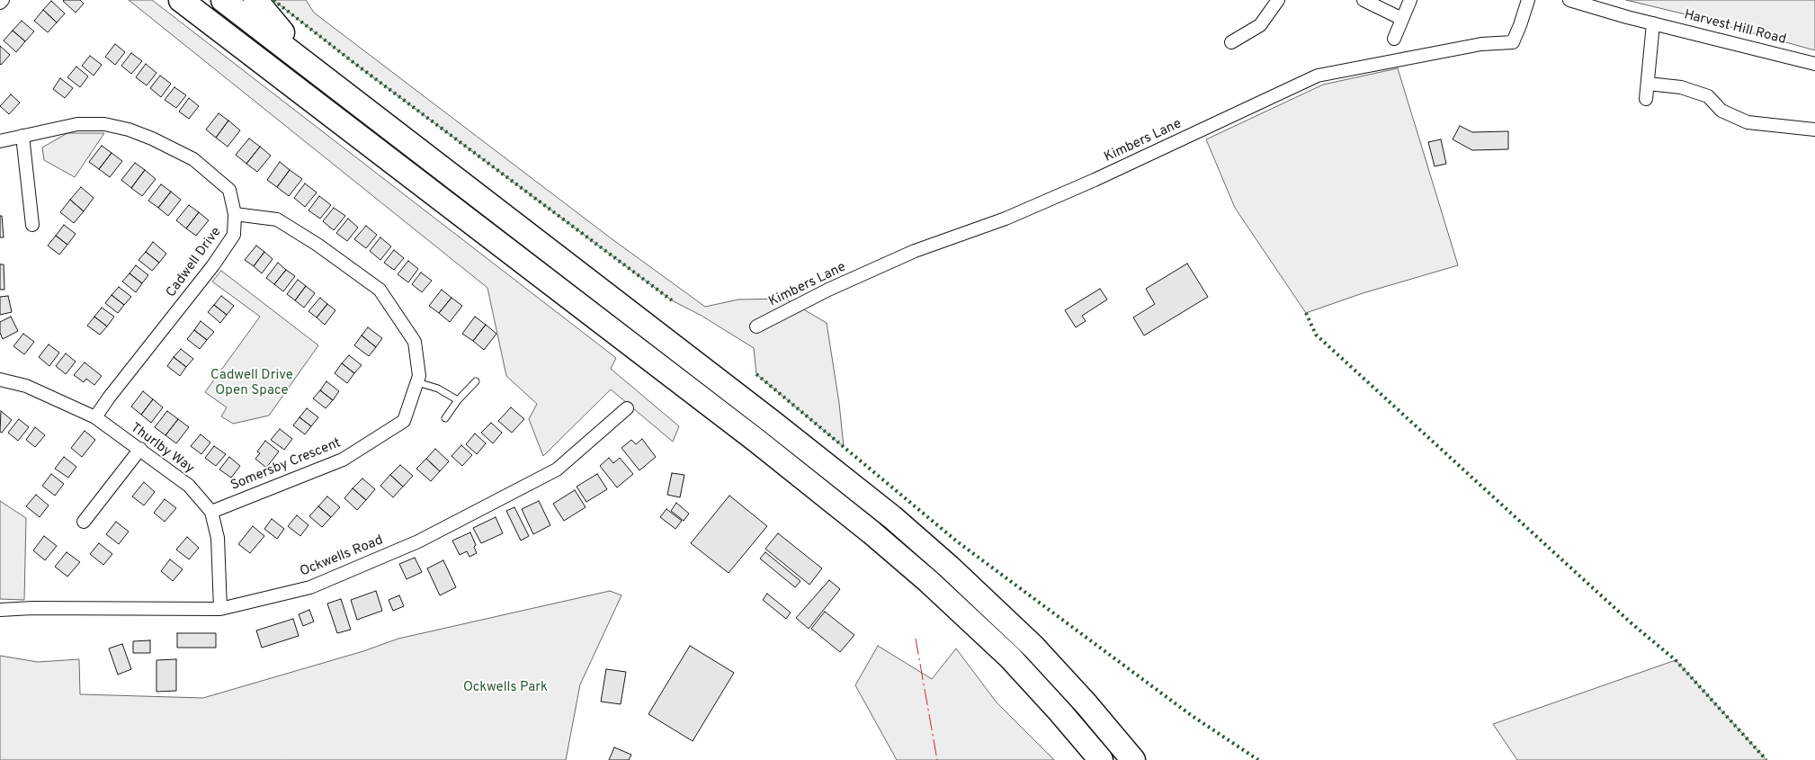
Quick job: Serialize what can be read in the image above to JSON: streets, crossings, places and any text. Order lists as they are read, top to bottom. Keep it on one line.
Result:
{"streets":{"street":["Harvest Hill Road","Kimbers Lane","Cadwell Drive","Thurlby Way","Somersby Crescent","Ockwells Road"]},"crossings":[["Cadwell Drive","Thurlby Way"],["Cadwell Drive","Somersby Crescent"],["Thurlby Way","Somersby Crescent"],["Thurlby Way","Ockwells Road"]],"parks":["Cadwell Drive Open Space","Ockwells Park"]}
